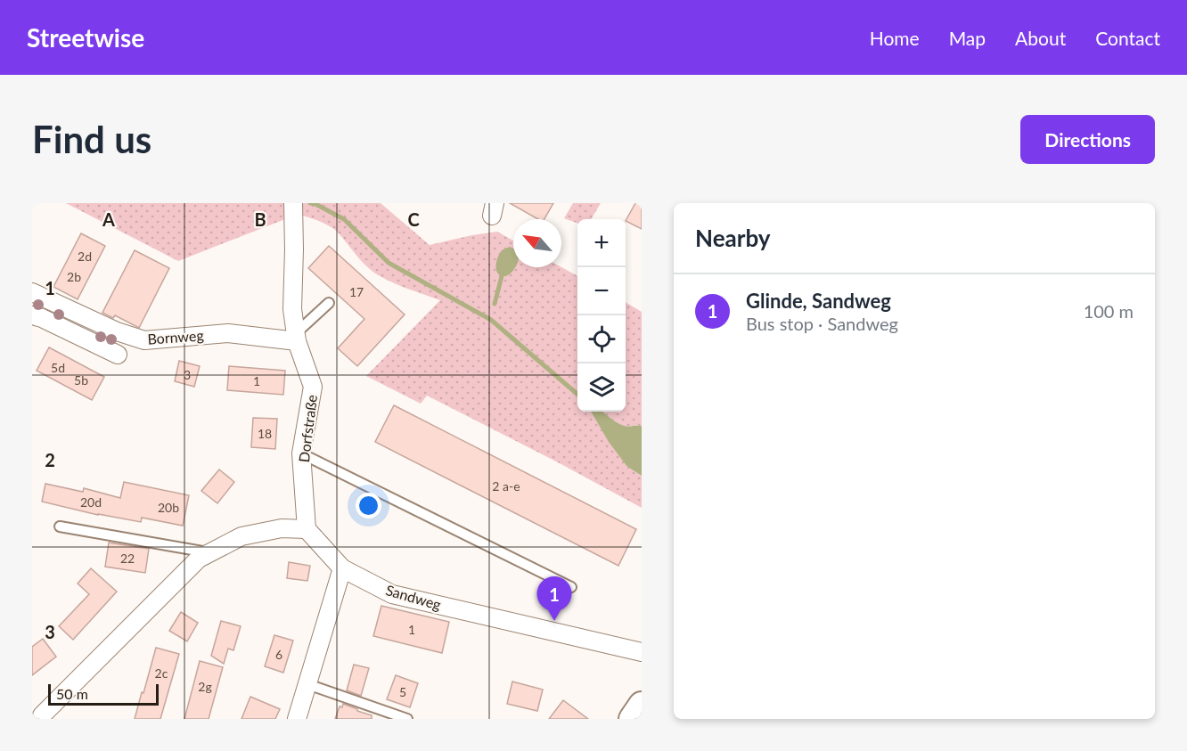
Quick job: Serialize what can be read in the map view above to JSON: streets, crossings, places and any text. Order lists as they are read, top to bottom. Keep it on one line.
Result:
{"streets":{"street":["Bornweg","Dorfstraße","Sandweg"]},"crossings":[["Bornweg","Dorfstraße"]],"house_numbers":["2d","2b","17","5d","3","5b","1","18","2 a-e","20d","20b","22","1","6","2c","2g","5"],"scale_bar":"50 m","north":"top left","page":{"header":"Streetwise","nav":["Home","Map","About","Contact"],"buttons":"Directions","title":"Find us","heading":"Nearby","map_buttons":["+","−"],"list":[{"mark":"1","name":"Glinde, Sandweg","note":"Bus stop · Sandweg","value":"100 m"}],"pins":"1","scale":"50 m"},"grid":{"columns":["A","B","C"],"rows":["1","2","3"]}}
